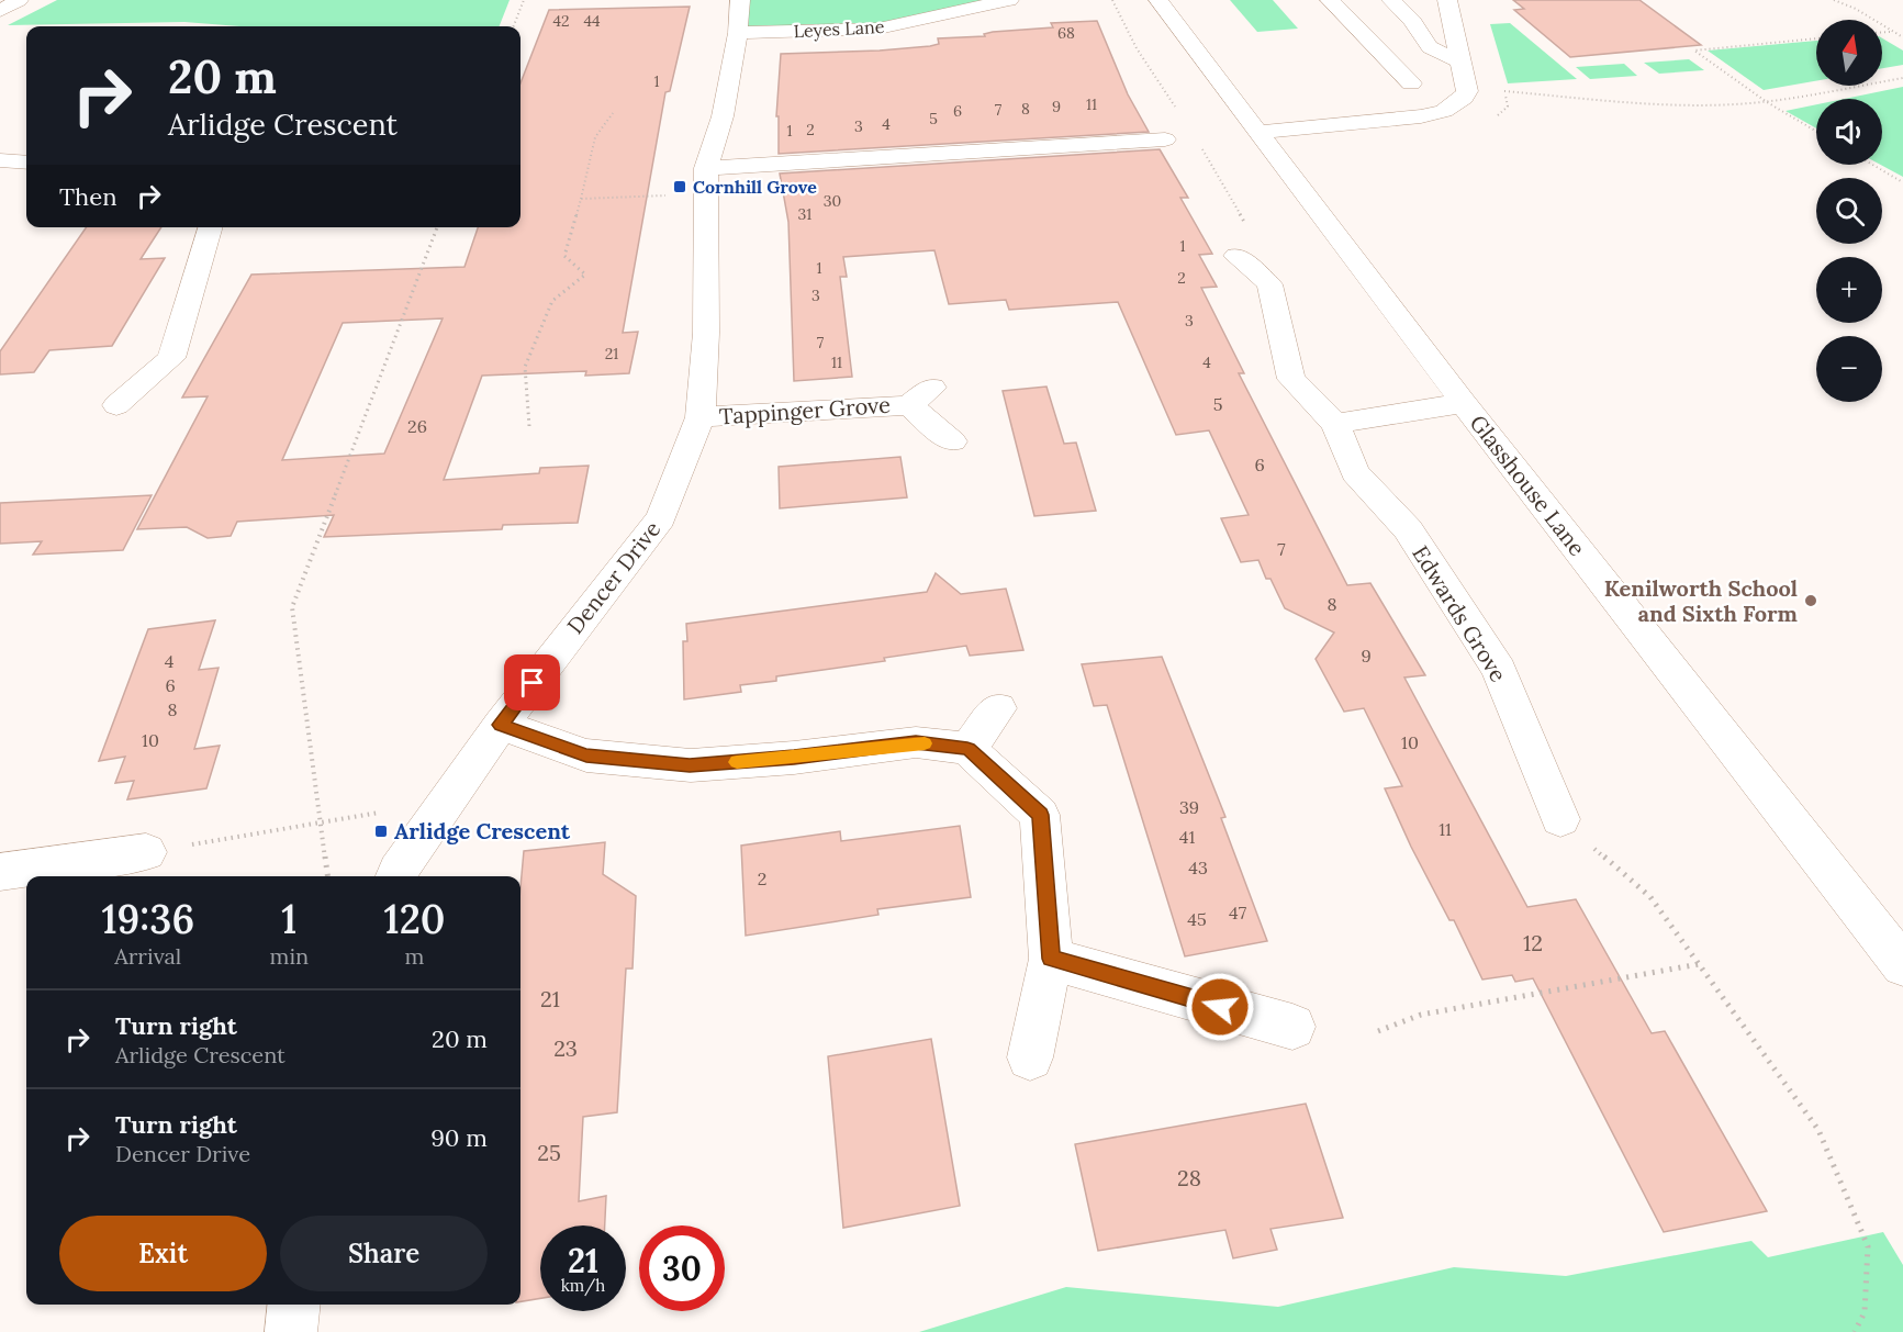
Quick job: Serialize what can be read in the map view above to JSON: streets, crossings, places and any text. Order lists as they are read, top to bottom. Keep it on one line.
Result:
{"streets":{"street":["Leyes Lane","Tappinger Grove","Glasshouse Lane","Dencer Drive","Edwards Grove"]},"crossings":[["Leyes Lane","Dencer Drive"],["Tappinger Grove","Dencer Drive"]],"places":{"transit":["Cornhill Grove","Arlidge Crescent"],"other":["Kenilworth School and Sixth Form"]},"house_numbers":["42","44","68","1","11","9","8","7","6","5","4","3","2","1","30","31","1","1","2","3","3","7","21","11","4","5","26","6","7","8","9","4","6","8","10","10","39","11","41","43","2","47","45","12","21","23","25","28"],"north":"top","page":{"map_buttons":["+","−"],"turn":["20 m","Arlidge Crescent"],"then":"Then","eta":["19:36","Arrival","1","min","120","m"],"list":[{"name":"Turn right","note":"Arlidge Crescent","value":"20 m"},{"name":"Turn right","note":"Dencer Drive","value":"90 m"}],"buttons":["Exit","Share"],"speed":"21 km/h","limit":"30"}}
